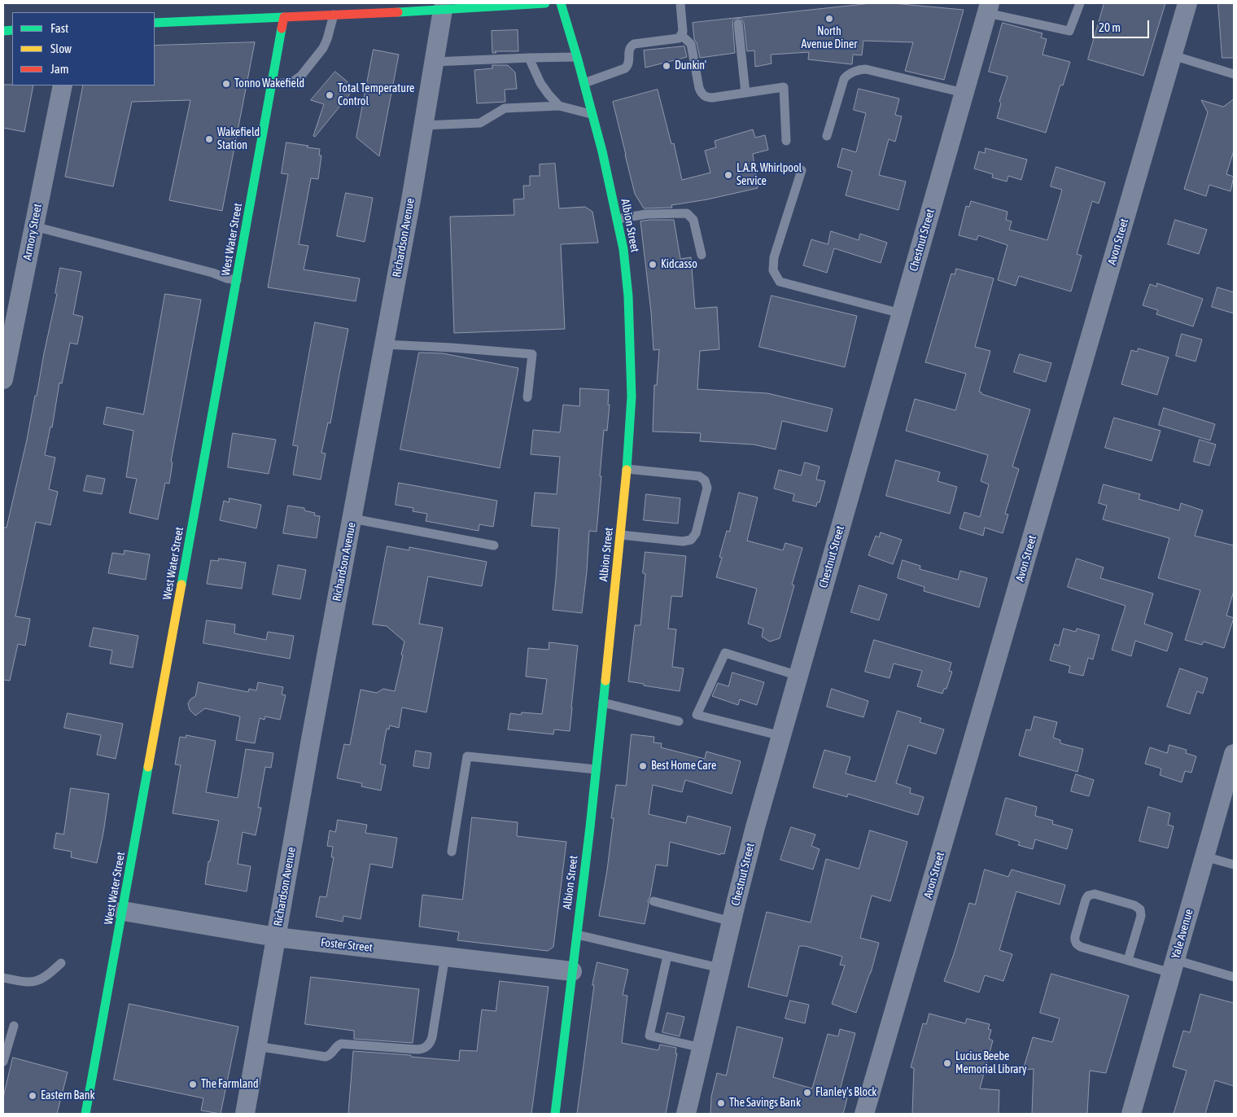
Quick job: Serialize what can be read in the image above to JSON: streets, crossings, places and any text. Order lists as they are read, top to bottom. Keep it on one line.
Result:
{"streets":{"main road":["Albion Street","West Water Street"],"street":["Armory Street","Richardson Avenue","Chestnut Street","Avon Street","Yale Avenue","Foster Street"]},"crossings":[["Albion Street","Foster Street"],["Richardson Avenue","Foster Street"],["West Water Street","Foster Street"]],"places":["North Avenue Diner","Dunkin'","Tonno Wakefield","Total Temperature Control","Wakefield Station","L.A.R. Whirlpool Service","Kidcasso","Best Home Care","Lucius Beebe Memorial Library","The Farmland","Flanley's Block","Eastern Bank","The Savings Bank"],"legend":["Fast","Slow","Jam"],"scale_bar":"20 m"}
